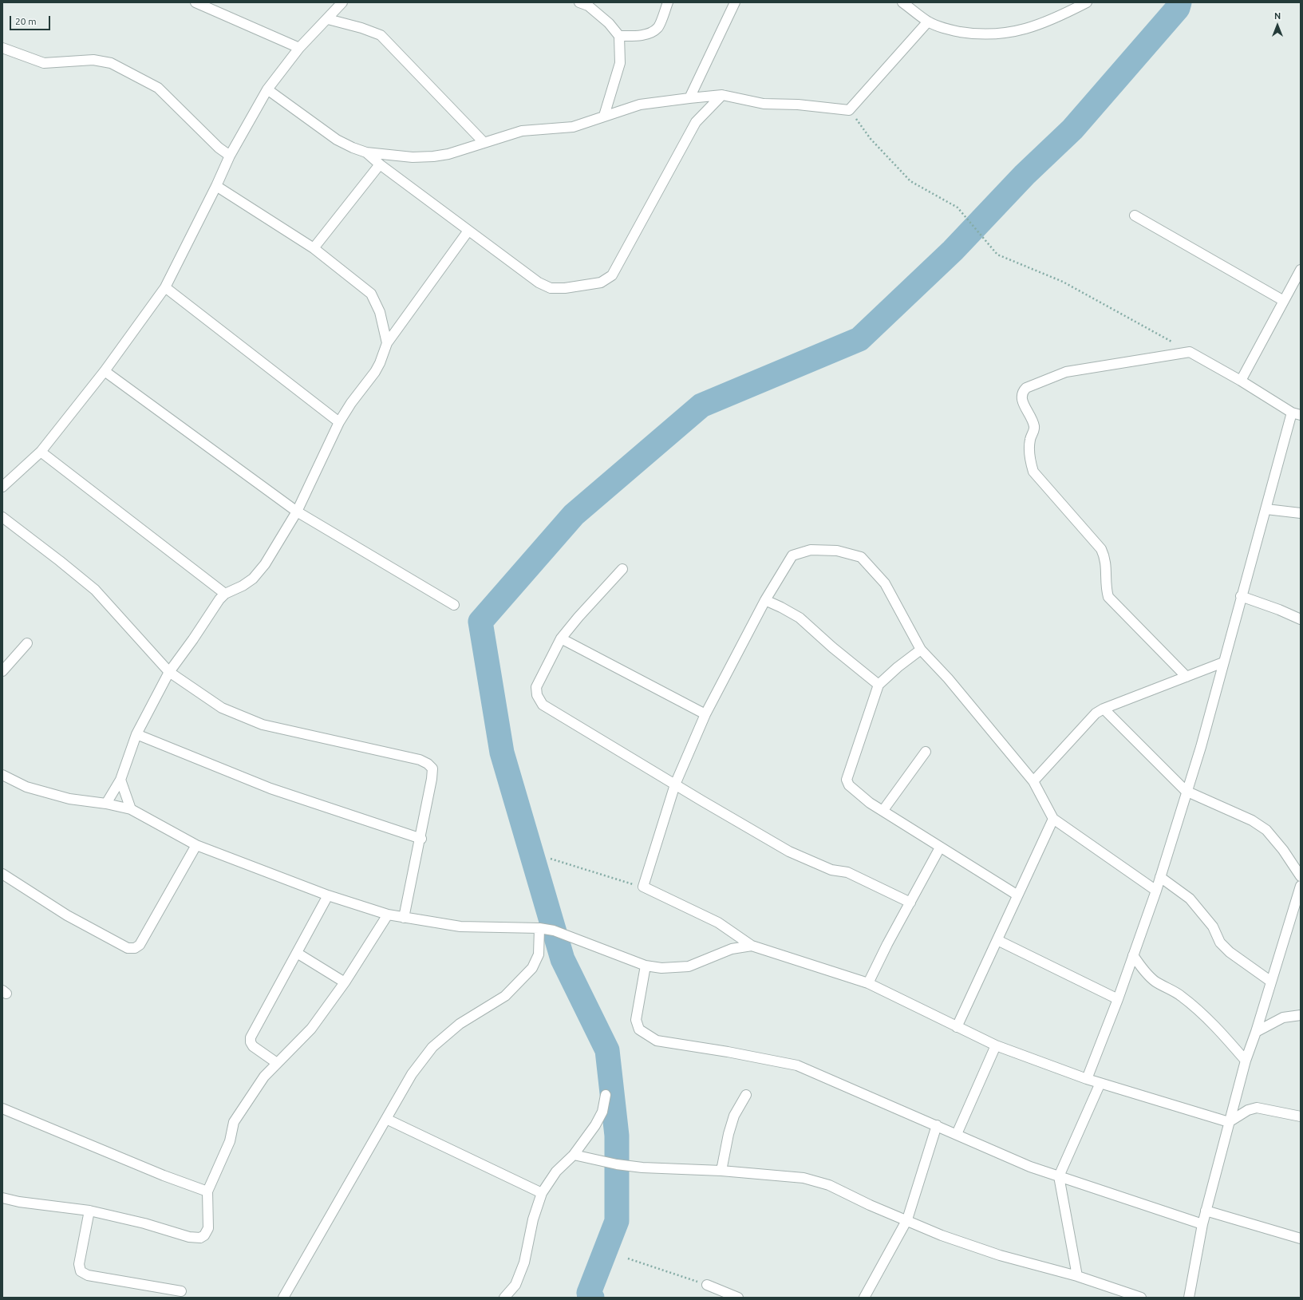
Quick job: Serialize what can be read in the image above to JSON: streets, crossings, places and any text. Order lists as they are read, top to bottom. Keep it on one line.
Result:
{"scale_bar":"20 m","north":"top"}
